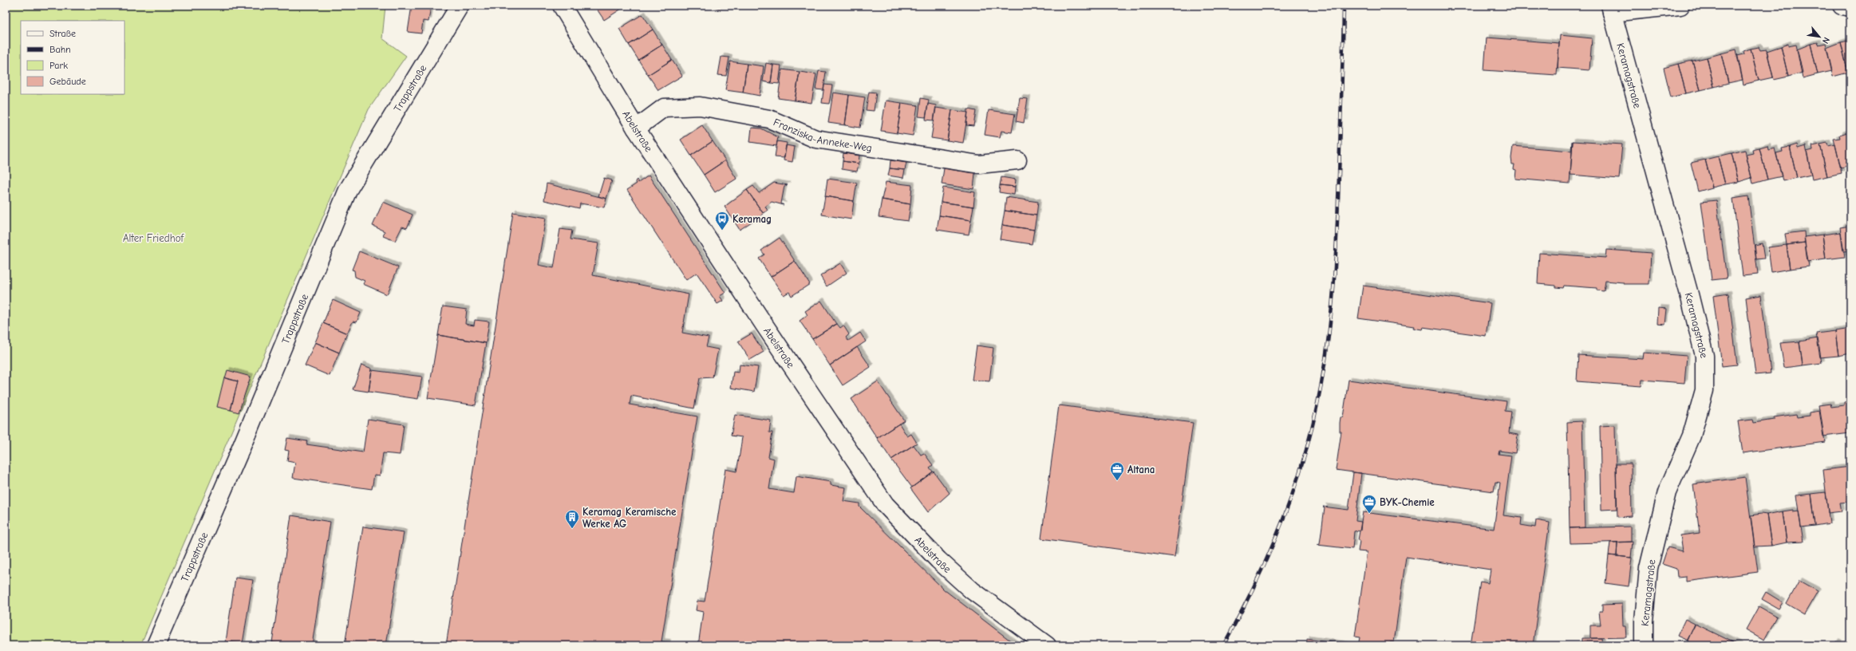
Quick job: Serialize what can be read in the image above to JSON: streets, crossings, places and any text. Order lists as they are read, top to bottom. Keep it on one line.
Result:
{"streets":{"street":["Keramagstraße","Trappstraße","Abelstraße","Franziska-Anneke-Weg"]},"crossings":[["Abelstraße","Franziska-Anneke-Weg"]],"parks":["Alter Friedhof"],"places":{"bus stop":["Keramag"],"office":["Altana","BYK-Chemie"],"building":["Keramag Keramische Werke AG"]},"legend":["Straße","Bahn","Park","Gebäude"],"north":"bottom right"}
